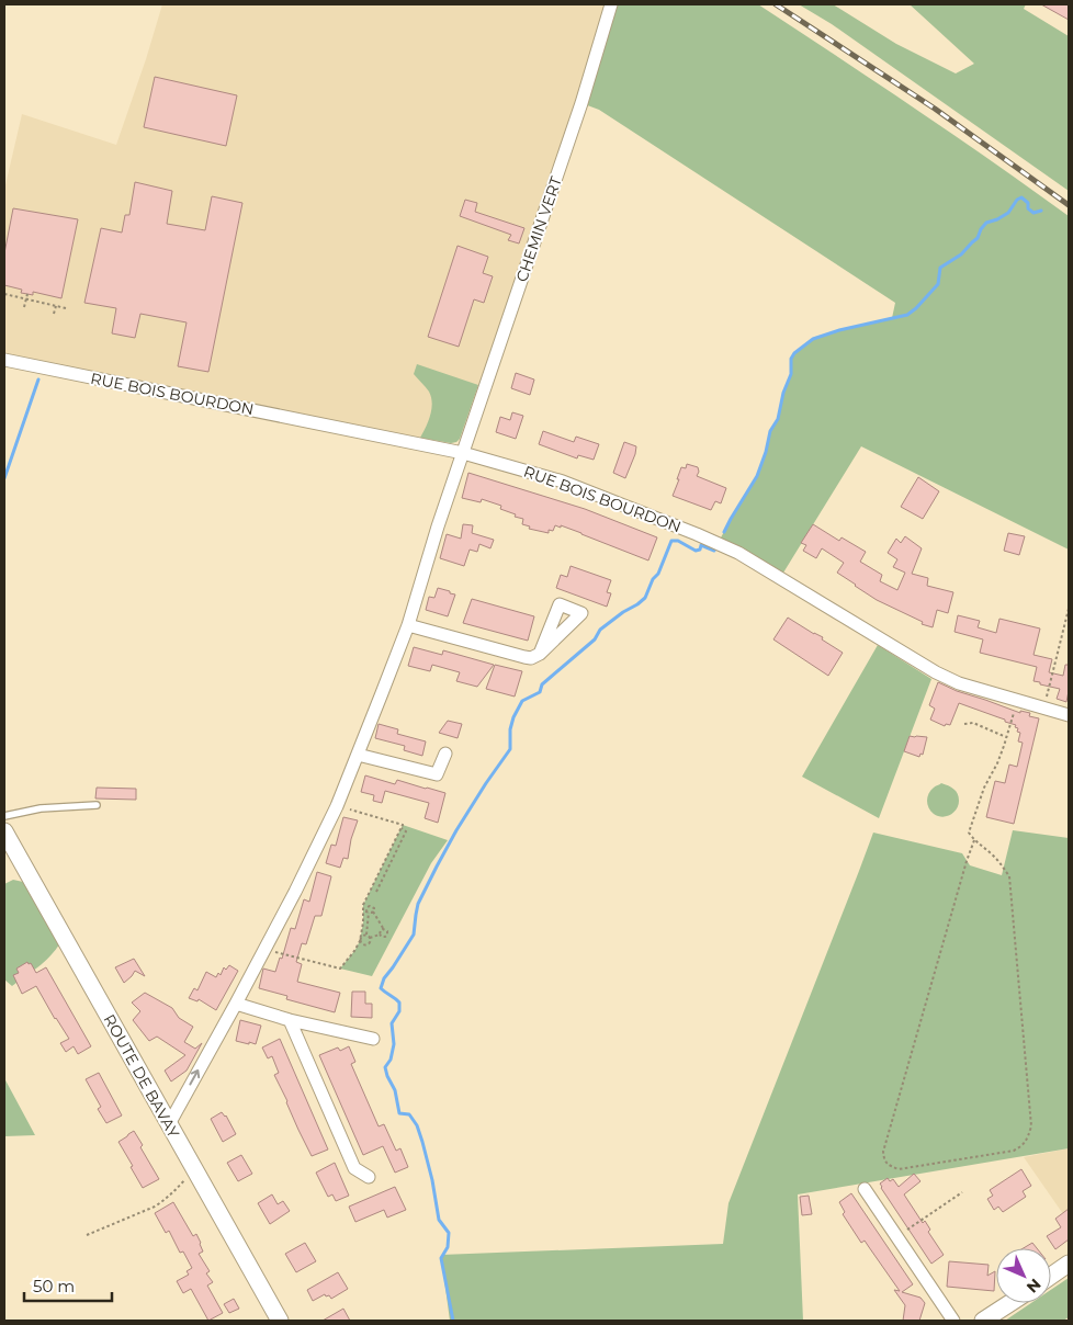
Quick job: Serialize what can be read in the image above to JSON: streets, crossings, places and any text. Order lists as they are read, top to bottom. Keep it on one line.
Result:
{"streets":{"main road":["ROUTE DE BAVAY"],"street":["CHEMIN VERT","RUE BOIS BOURDON"]},"crossings":[["CHEMIN VERT","RUE BOIS BOURDON"],["CHEMIN VERT","ROUTE DE BAVAY"]],"scale_bar":"50 m","north":"bottom right"}
